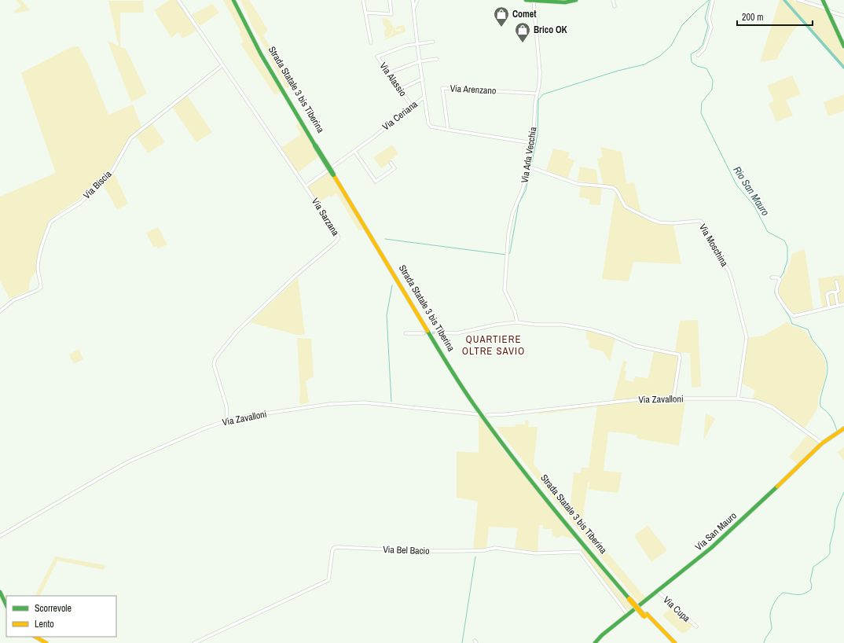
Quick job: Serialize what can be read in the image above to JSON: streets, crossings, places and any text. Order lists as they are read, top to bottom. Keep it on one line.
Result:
{"streets":{"main road":["Strada Statale 3 bis Tiberina","Via San Mauro"],"street":["Via Alassio","Via Arenzano","Via Ceriana","Via Arla Vecchia","Via Biscia","Via Sarzana","Via Moschina","Via Zavalloni","Via Bel Bacio","Via Cupa"]},"crossings":[["Via Alassio","Via Ceriana"],["Via Arenzano","Via Arla Vecchia"],["Via Ceriana","Via Sarzana"],["Via Arla Vecchia","Via Moschina"],["Via Biscia","Via Sarzana"],["Via Sarzana","Via Zavalloni"],["Via Moschina","Via Zavalloni"],["Via Zavalloni","Via San Mauro"],["Via San Mauro","Via Bel Bacio"],["Via San Mauro","Via Cupa"]],"districts":["QUARTIERE OLTRE SAVIO"],"water":["Rio San Mauro"],"places":{"shop":["Comet","Brico OK"]},"legend":["Scorrevole","Lento"],"scale_bar":"200 m"}
